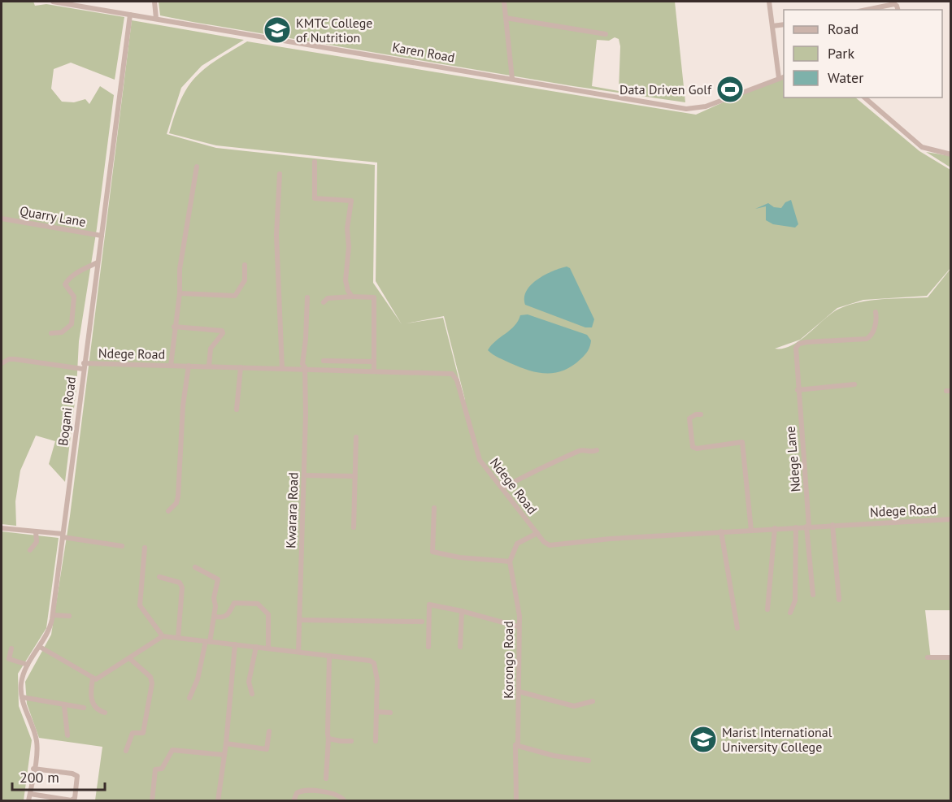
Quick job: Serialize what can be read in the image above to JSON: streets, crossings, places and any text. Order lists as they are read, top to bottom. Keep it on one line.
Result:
{"streets":{"street":["Karen Road","Quarry Lane","Ndege Road","Bogani Road","Ndege Lane","Kwarara Road","Korongo Road"]},"crossings":[["Karen Road","Bogani Road"],["Quarry Lane","Bogani Road"],["Ndege Road","Bogani Road"],["Ndege Road","Ndege Lane"],["Ndege Road","Kwarara Road"]],"places":{"school or university":["KMTC College of Nutrition","Marist International University College"],"sports":["Data Driven Golf"]},"legend":["Road","Park","Water"],"scale_bar":"200 m"}
